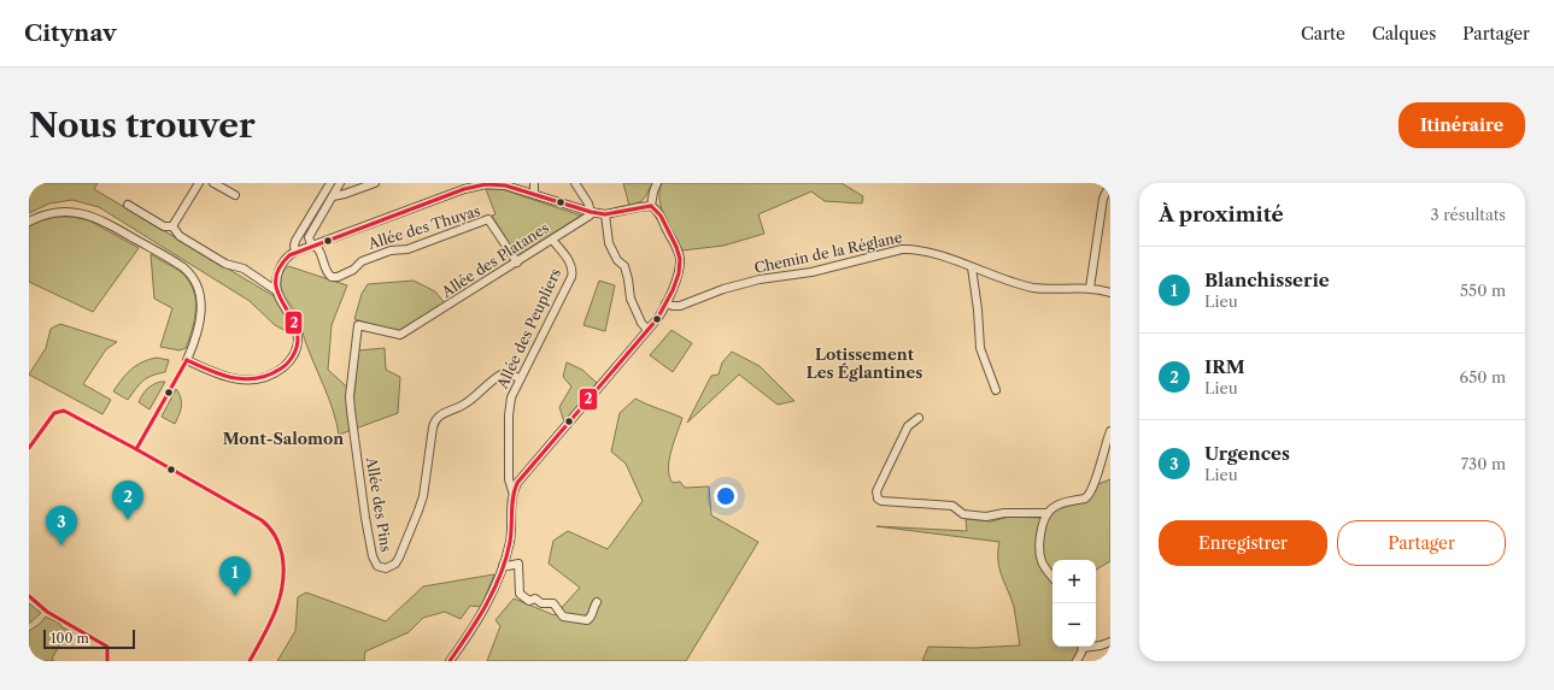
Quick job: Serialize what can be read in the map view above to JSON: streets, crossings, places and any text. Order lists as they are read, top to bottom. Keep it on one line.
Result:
{"streets":{"street":["Allée des Thuyas","Chemin de la Réglane","Allée des Platanes","Allée des Peupliers","Allée des Pins"]},"crossings":[["Allée des Thuyas","Allée des Platanes"],["Allée des Platanes","Allée des Peupliers"],["Allée des Platanes","Allée des Pins"],["Allée des Peupliers","Allée des Pins"]],"districts":["Lotissement Les Églantines","Mont-Salomon"],"lines":["transit line 2"],"scale_bar":"100 m","page":{"header":"Citynav","nav":["Carte","Calques","Partager"],"buttons":["Itinéraire",["Enregistrer","Partager"]],"title":"Nous trouver","heading":["À proximité","3 résultats"],"list":[{"mark":"1","name":"Blanchisserie","note":"Lieu","value":"550 m"},{"mark":"2","name":"IRM","note":"Lieu","value":"650 m"},{"mark":"3","name":"Urgences","note":"Lieu","value":"730 m"}],"pins":["2","3","1"],"map_buttons":["+","−"],"scale":"100 m"}}
